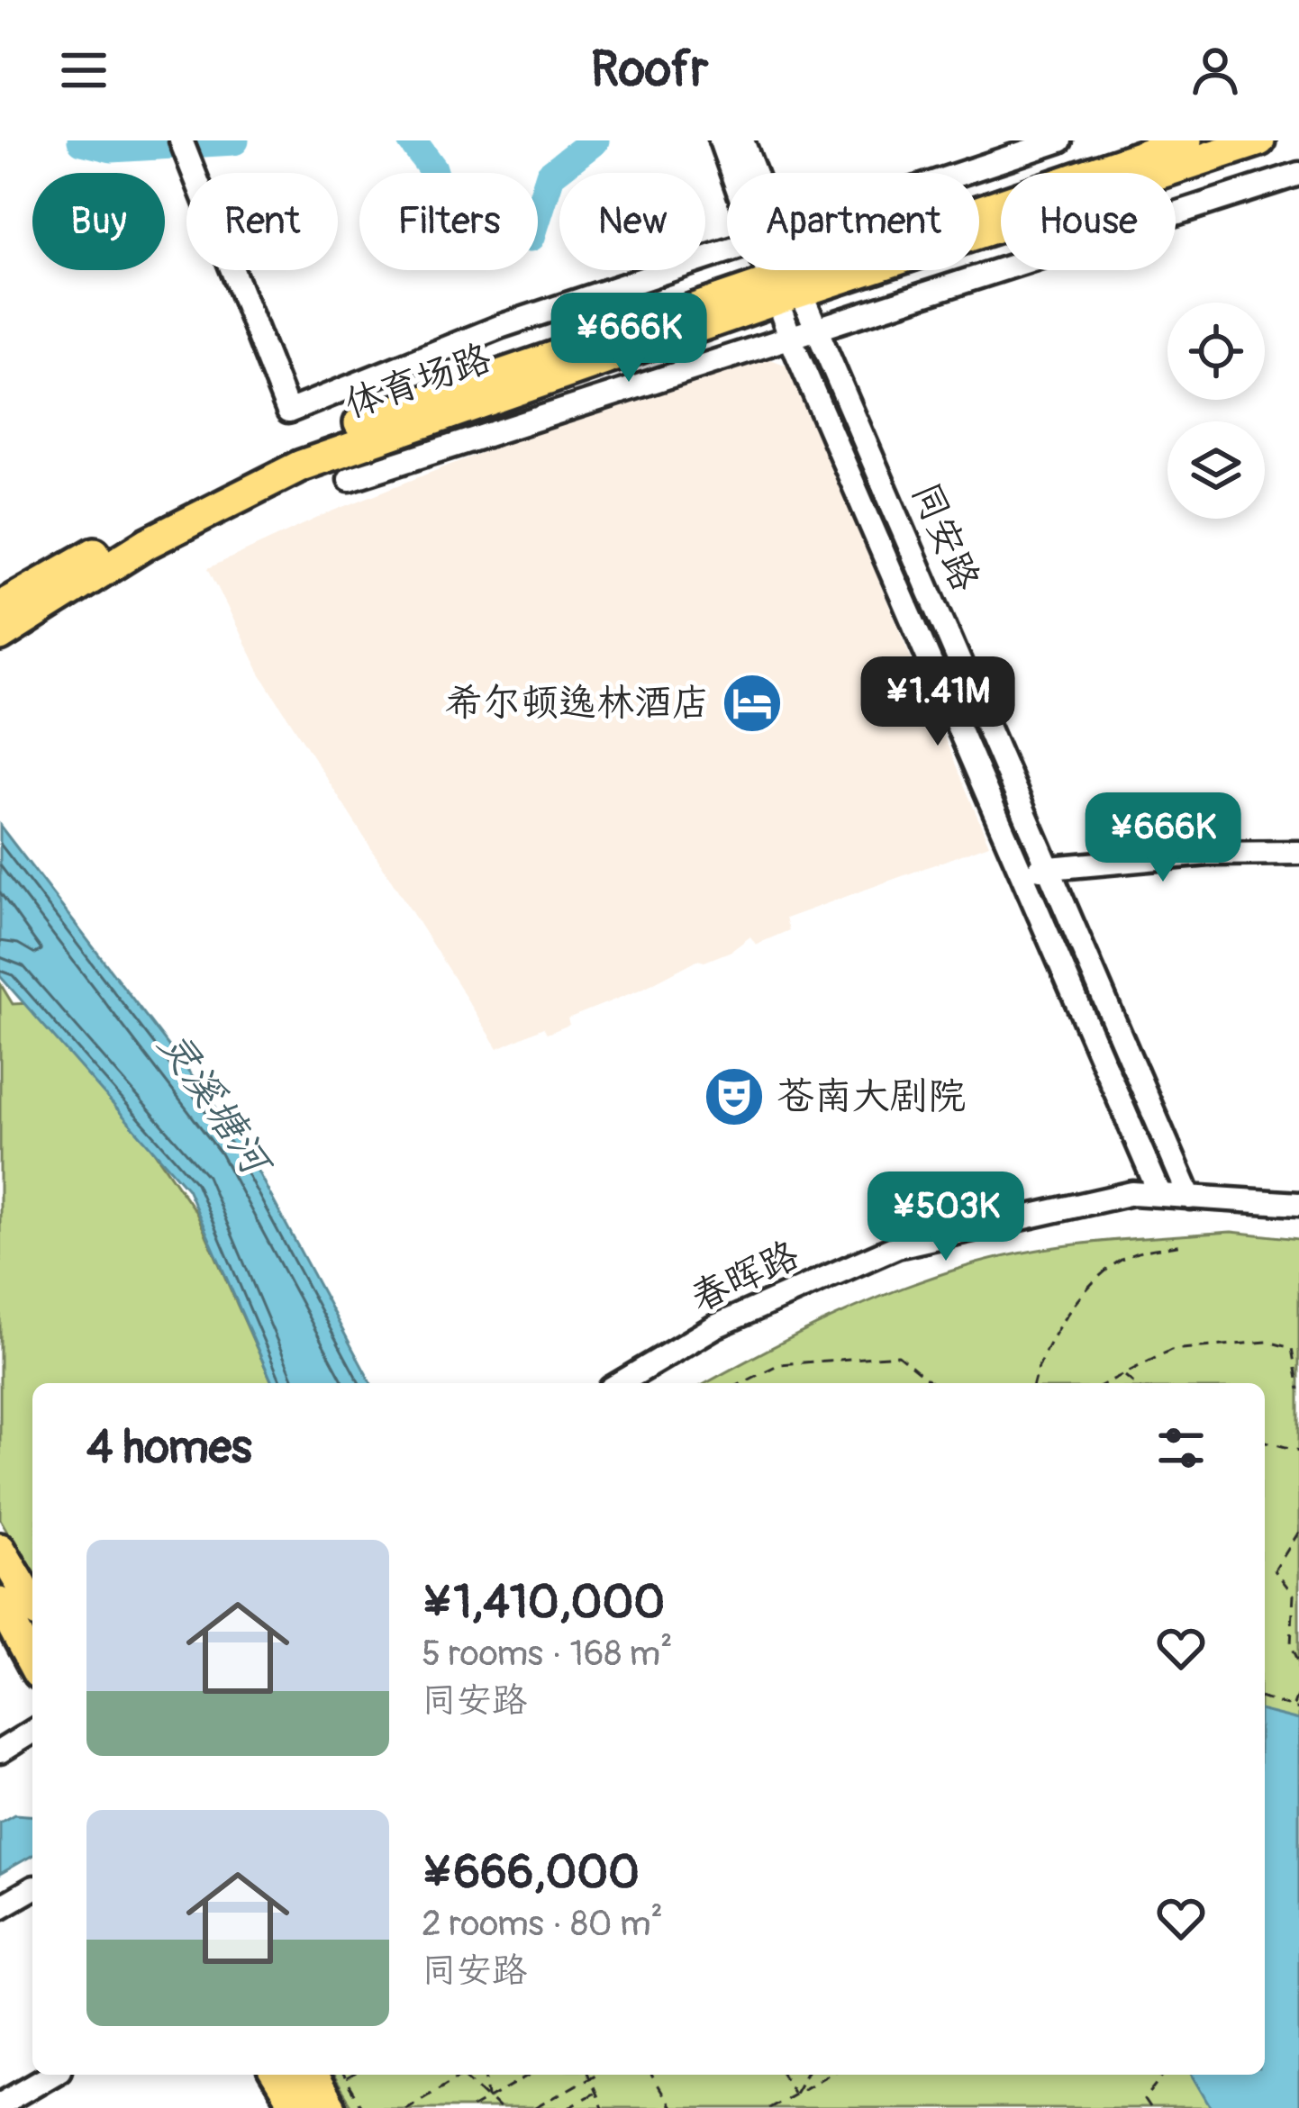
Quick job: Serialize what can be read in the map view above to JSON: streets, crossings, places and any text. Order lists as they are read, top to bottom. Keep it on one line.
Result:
{"streets":{"main road":["体育场路"],"street":["同安路","春晖路"]},"crossings":[["体育场路","同安路"],["同安路","春晖路"]],"water":["灵溪塘河"],"places":{"hotel":["希尔顿逸林酒店"],"theatre":["苍南大剧院"]},"page":{"header":"Roofr","chip":["Buy","Rent","Filters","New","Apartment","House"],"price":["¥666K","¥1.41M","¥666K","¥503K"],"heading":"4 homes","list":[{"name":"¥1,410,000","note":"5 rooms · 168 m² · 同安路"},{"name":"¥666,000","note":"2 rooms · 80 m² · 同安路"}]}}
